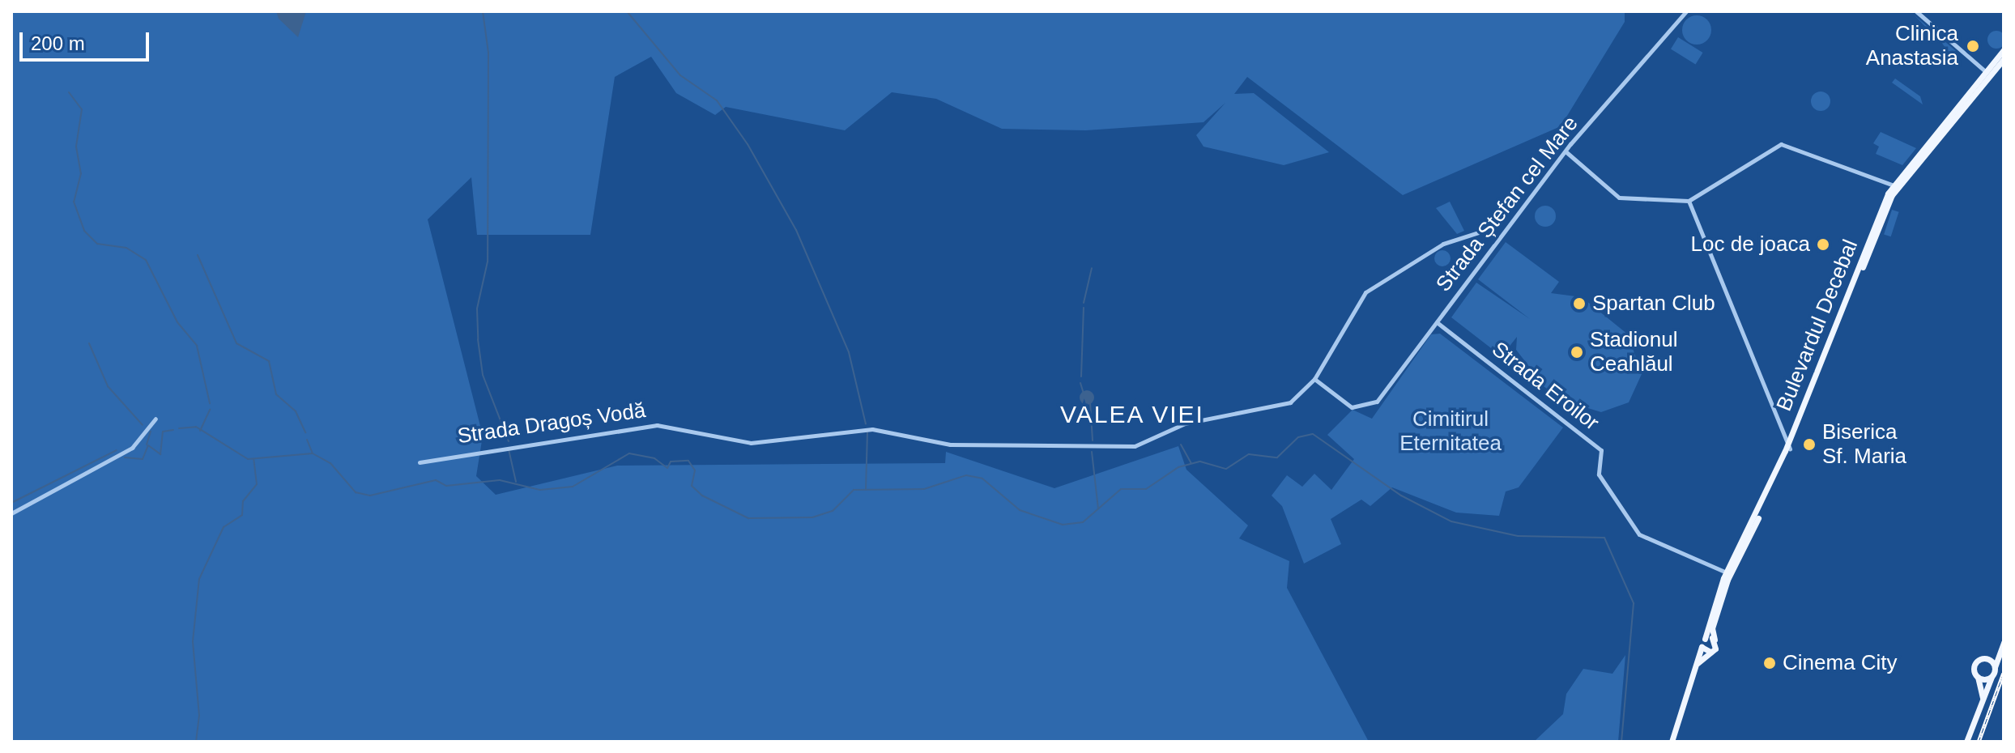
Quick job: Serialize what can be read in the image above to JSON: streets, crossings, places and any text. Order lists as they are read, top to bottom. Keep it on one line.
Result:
{"streets":{"main road":["Bulevardul Decebal"],"street":["Strada Ștefan cel Mare","Strada Eroilor","Strada Dragoș Vodă"]},"crossings":[["Strada Ștefan cel Mare","Strada Eroilor"],["Strada Ștefan cel Mare","Strada Dragoș Vodă"],["Bulevardul Decebal","Strada Eroilor"]],"districts":["VALEA VIEI"],"parks":["Cimitirul Eternitatea"],"places":["Clinica Anastasia","Loc de joaca","Spartan Club","Stadionul Ceahlăul","Biserica Sf. Maria","Cinema City"],"scale_bar":"200 m"}
